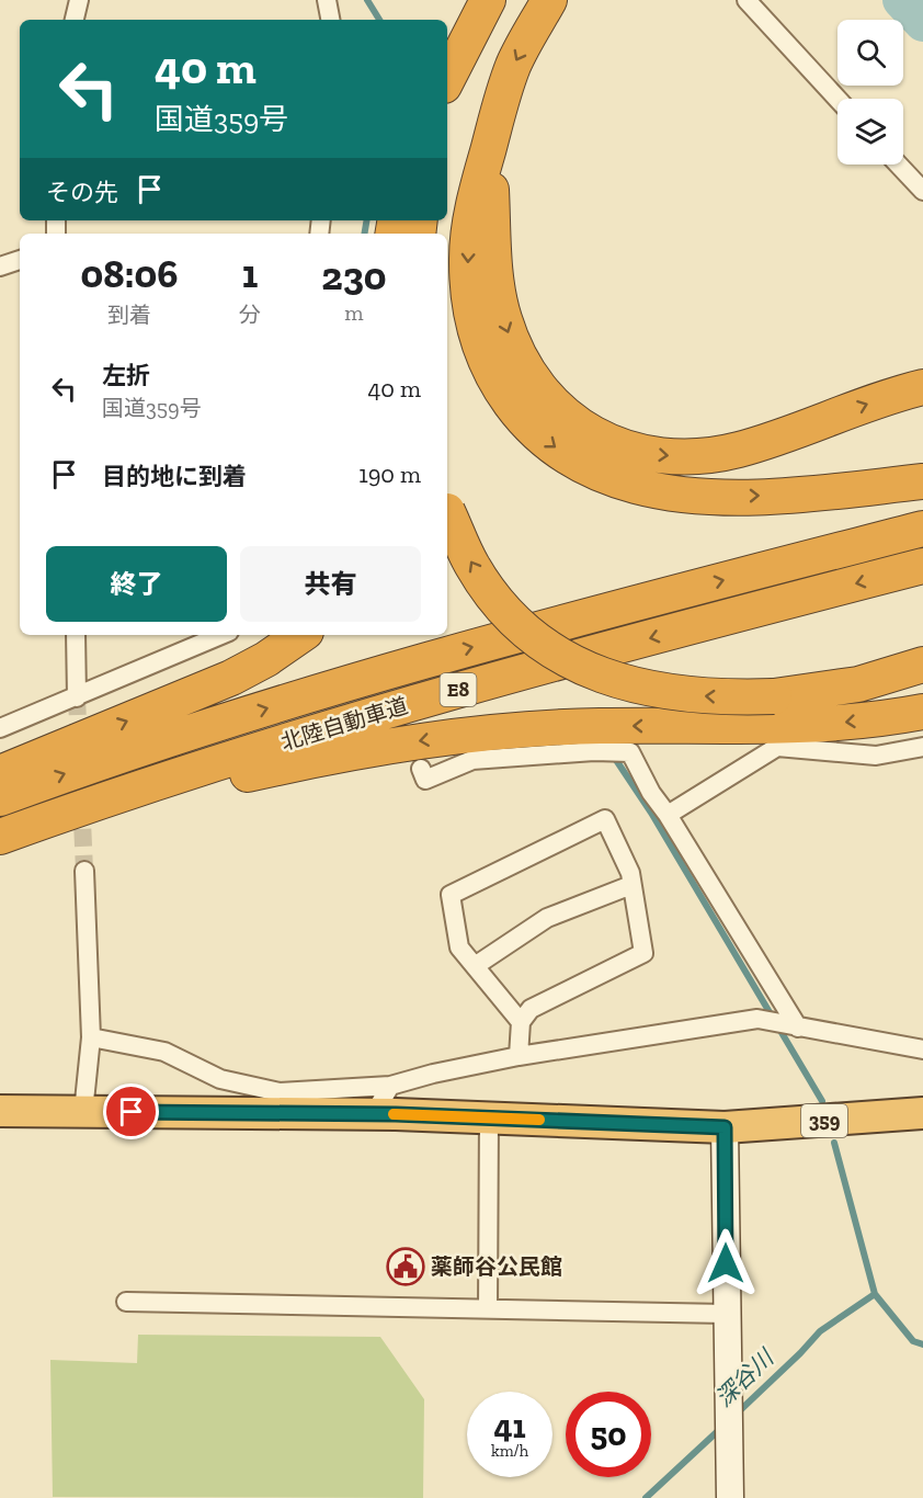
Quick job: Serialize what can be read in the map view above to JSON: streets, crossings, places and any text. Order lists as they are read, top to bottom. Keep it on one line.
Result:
{"streets":{"highway":["E8","北陸自動車道","359"]},"water":["深谷川"],"places":{"public building":["薬師谷公民館"]},"page":{"turn":["40 m","国道359号"],"then":"その先","eta":["08:06","到着","1","分","230","m"],"list":[{"name":"左折","note":"国道359号","value":"40 m"},{"name":"目的地に到着","value":"190 m"}],"buttons":["終了","共有"],"speed":"41 km/h","limit":"50"}}
